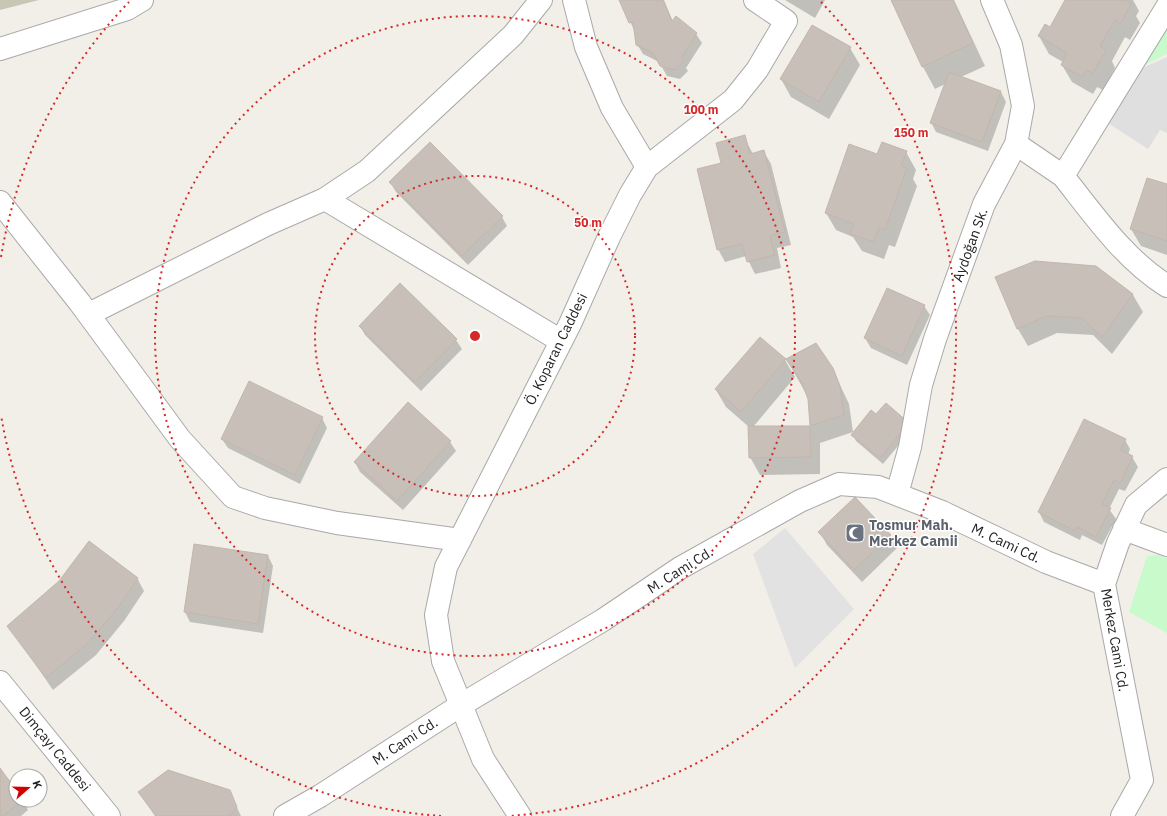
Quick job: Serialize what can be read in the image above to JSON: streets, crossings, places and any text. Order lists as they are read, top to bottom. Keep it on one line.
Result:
{"streets":{"street":["Aydoğan Sk.","Ö. Koparan Caddesi","M. Cami Cd.","Merkez Cami Cd.","Dimçayı Caddesi"]},"crossings":[["Aydoğan Sk.","M. Cami Cd."],["Ö. Koparan Caddesi","M. Cami Cd."],["M. Cami Cd.","Merkez Cami Cd."]],"places":{"mosque":["Tosmur Mah. Merkez Camii"]},"north":"right","rings":["100 m","150 m","50 m"]}
